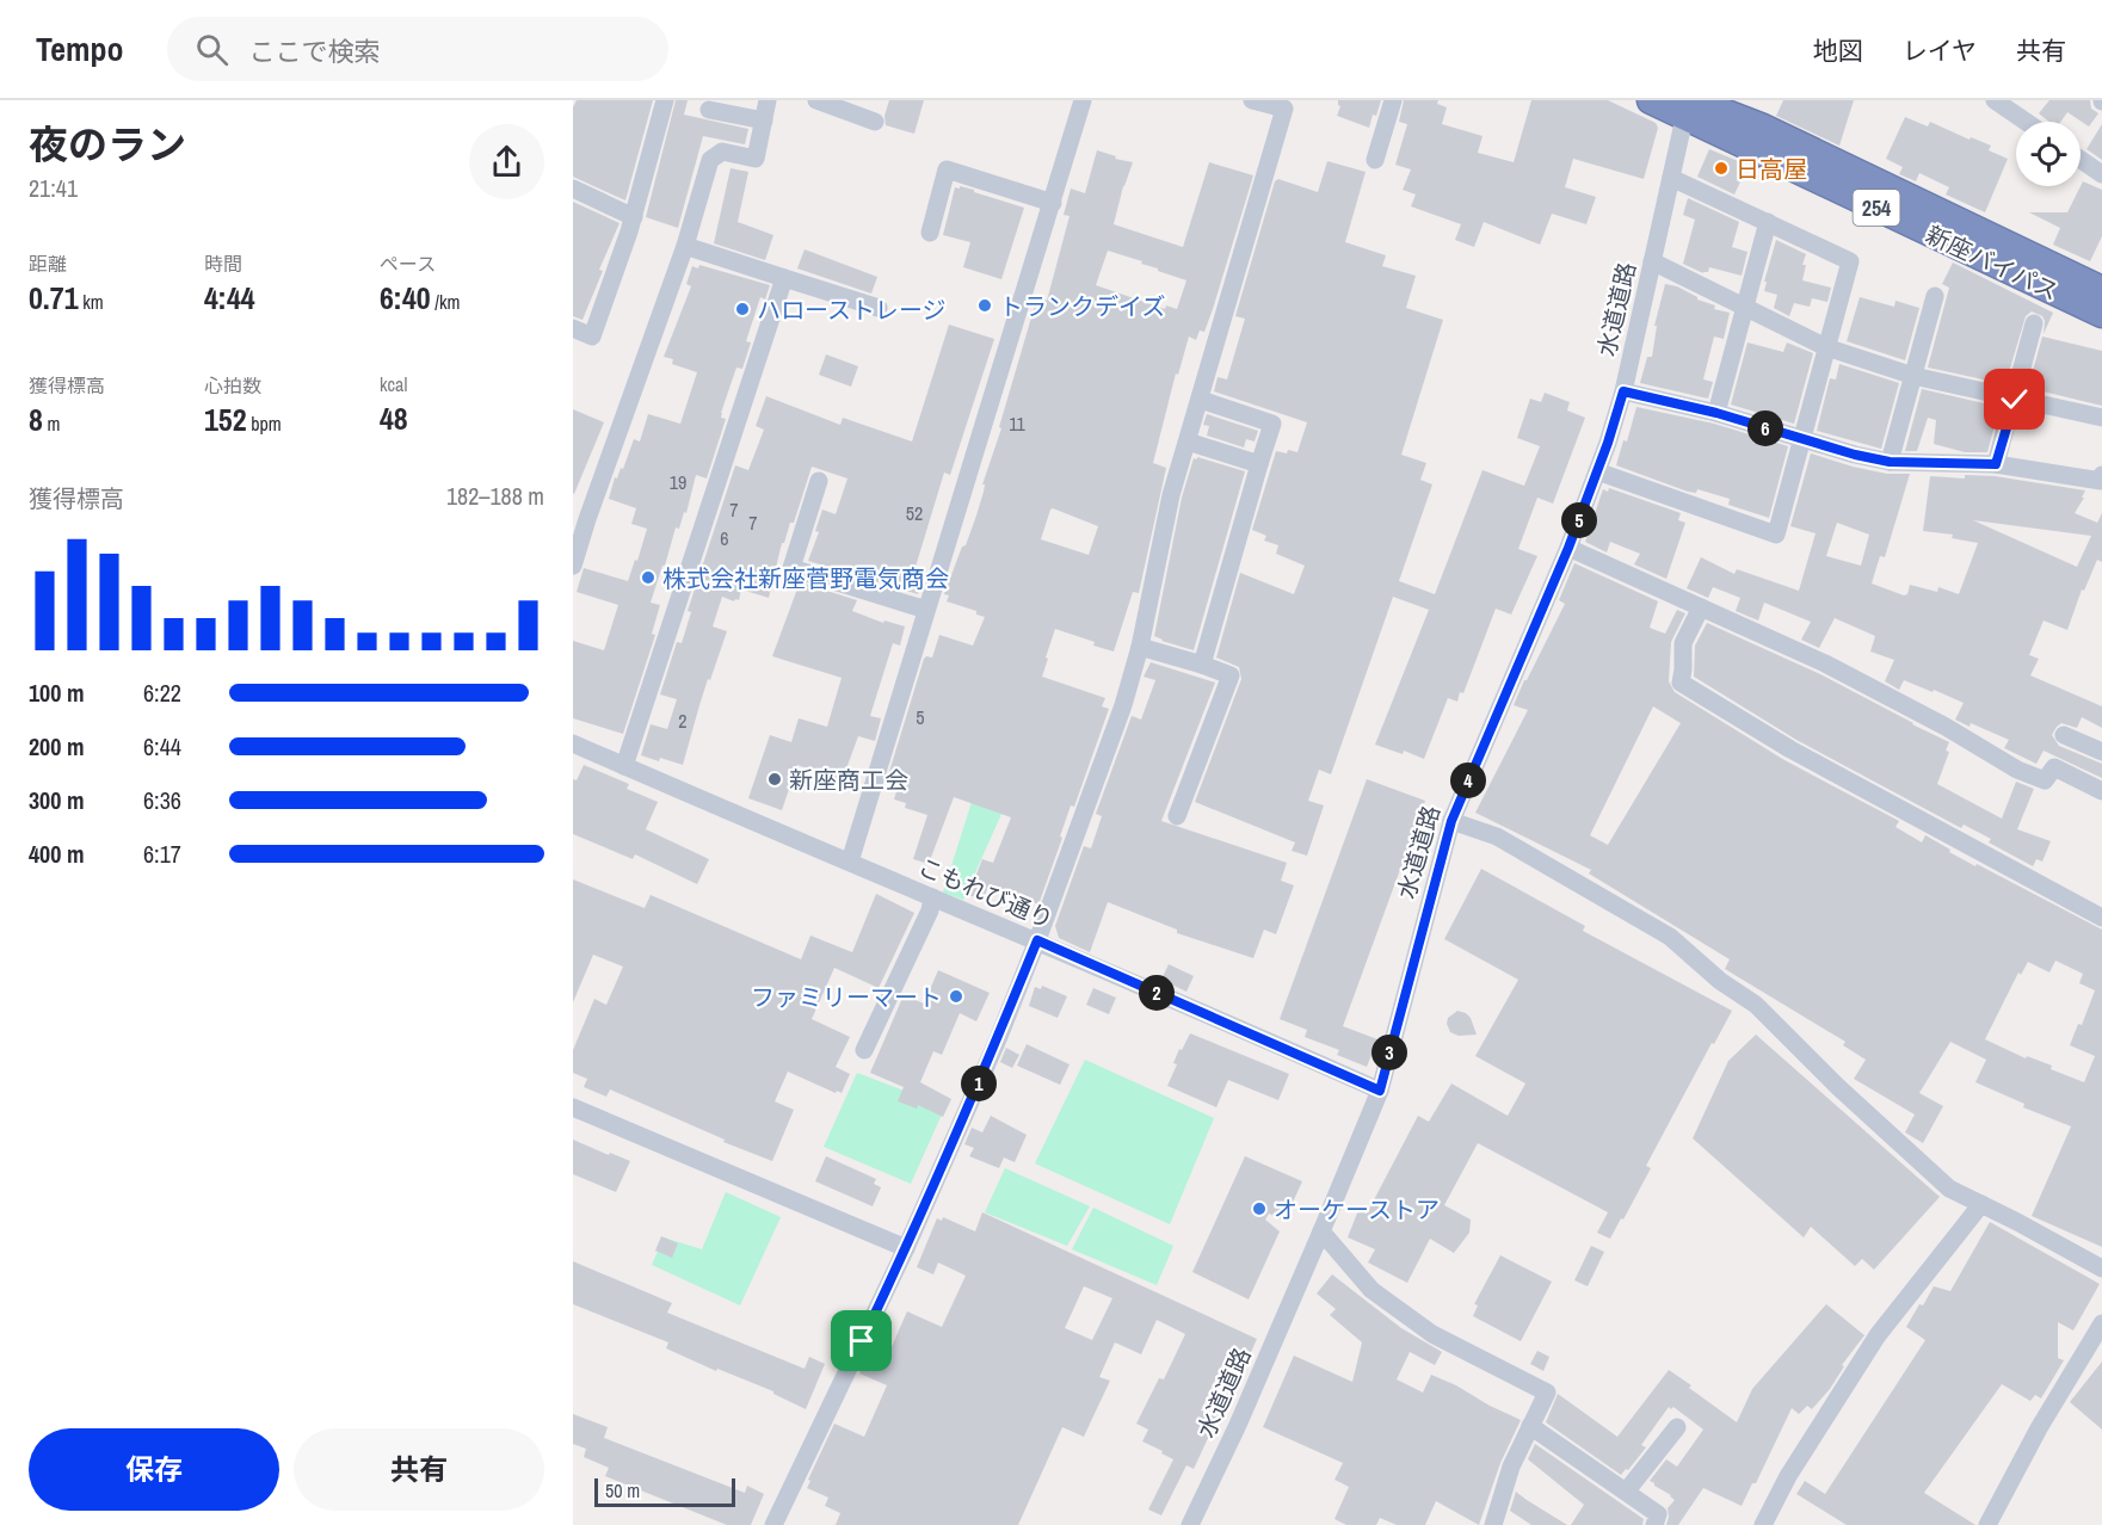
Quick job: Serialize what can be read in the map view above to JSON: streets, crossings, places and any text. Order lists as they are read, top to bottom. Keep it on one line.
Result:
{"streets":{"highway":["254","新座バイパス"],"street":["水道道路","こもれび通り"]},"crossings":[["新座バイパス","水道道路"],["水道道路","こもれび通り"]],"places":["日高屋","トランクデイズ","ハローストレージ","株式会社新座菅野電気商会","新座商工会","ファミリーマート","オーケーストア"],"house_numbers":["11","19","7","52","7","6","5","2"],"scale_bar":"50 m","page":{"header":"Tempo","search":"ここで検索","nav":["地図","レイヤ","共有"],"heading":["夜のラン","21:41"],"stats":[["距離","0.71 km"],["時間","4:44"],["ペース","6:40 /km"],["獲得標高","8 m"],["心拍数","152 bpm"],["kcal","48"]],"pins":["6","5","4","2","3","1"],"chart":["獲得標高","182–188 m"],"list":[{"name":"100 m","note":"6:22"},{"name":"200 m","note":"6:44"},{"name":"300 m","note":"6:36"},{"name":"400 m","note":"6:17"}],"buttons":["保存","共有"],"scale":"50 m"}}
